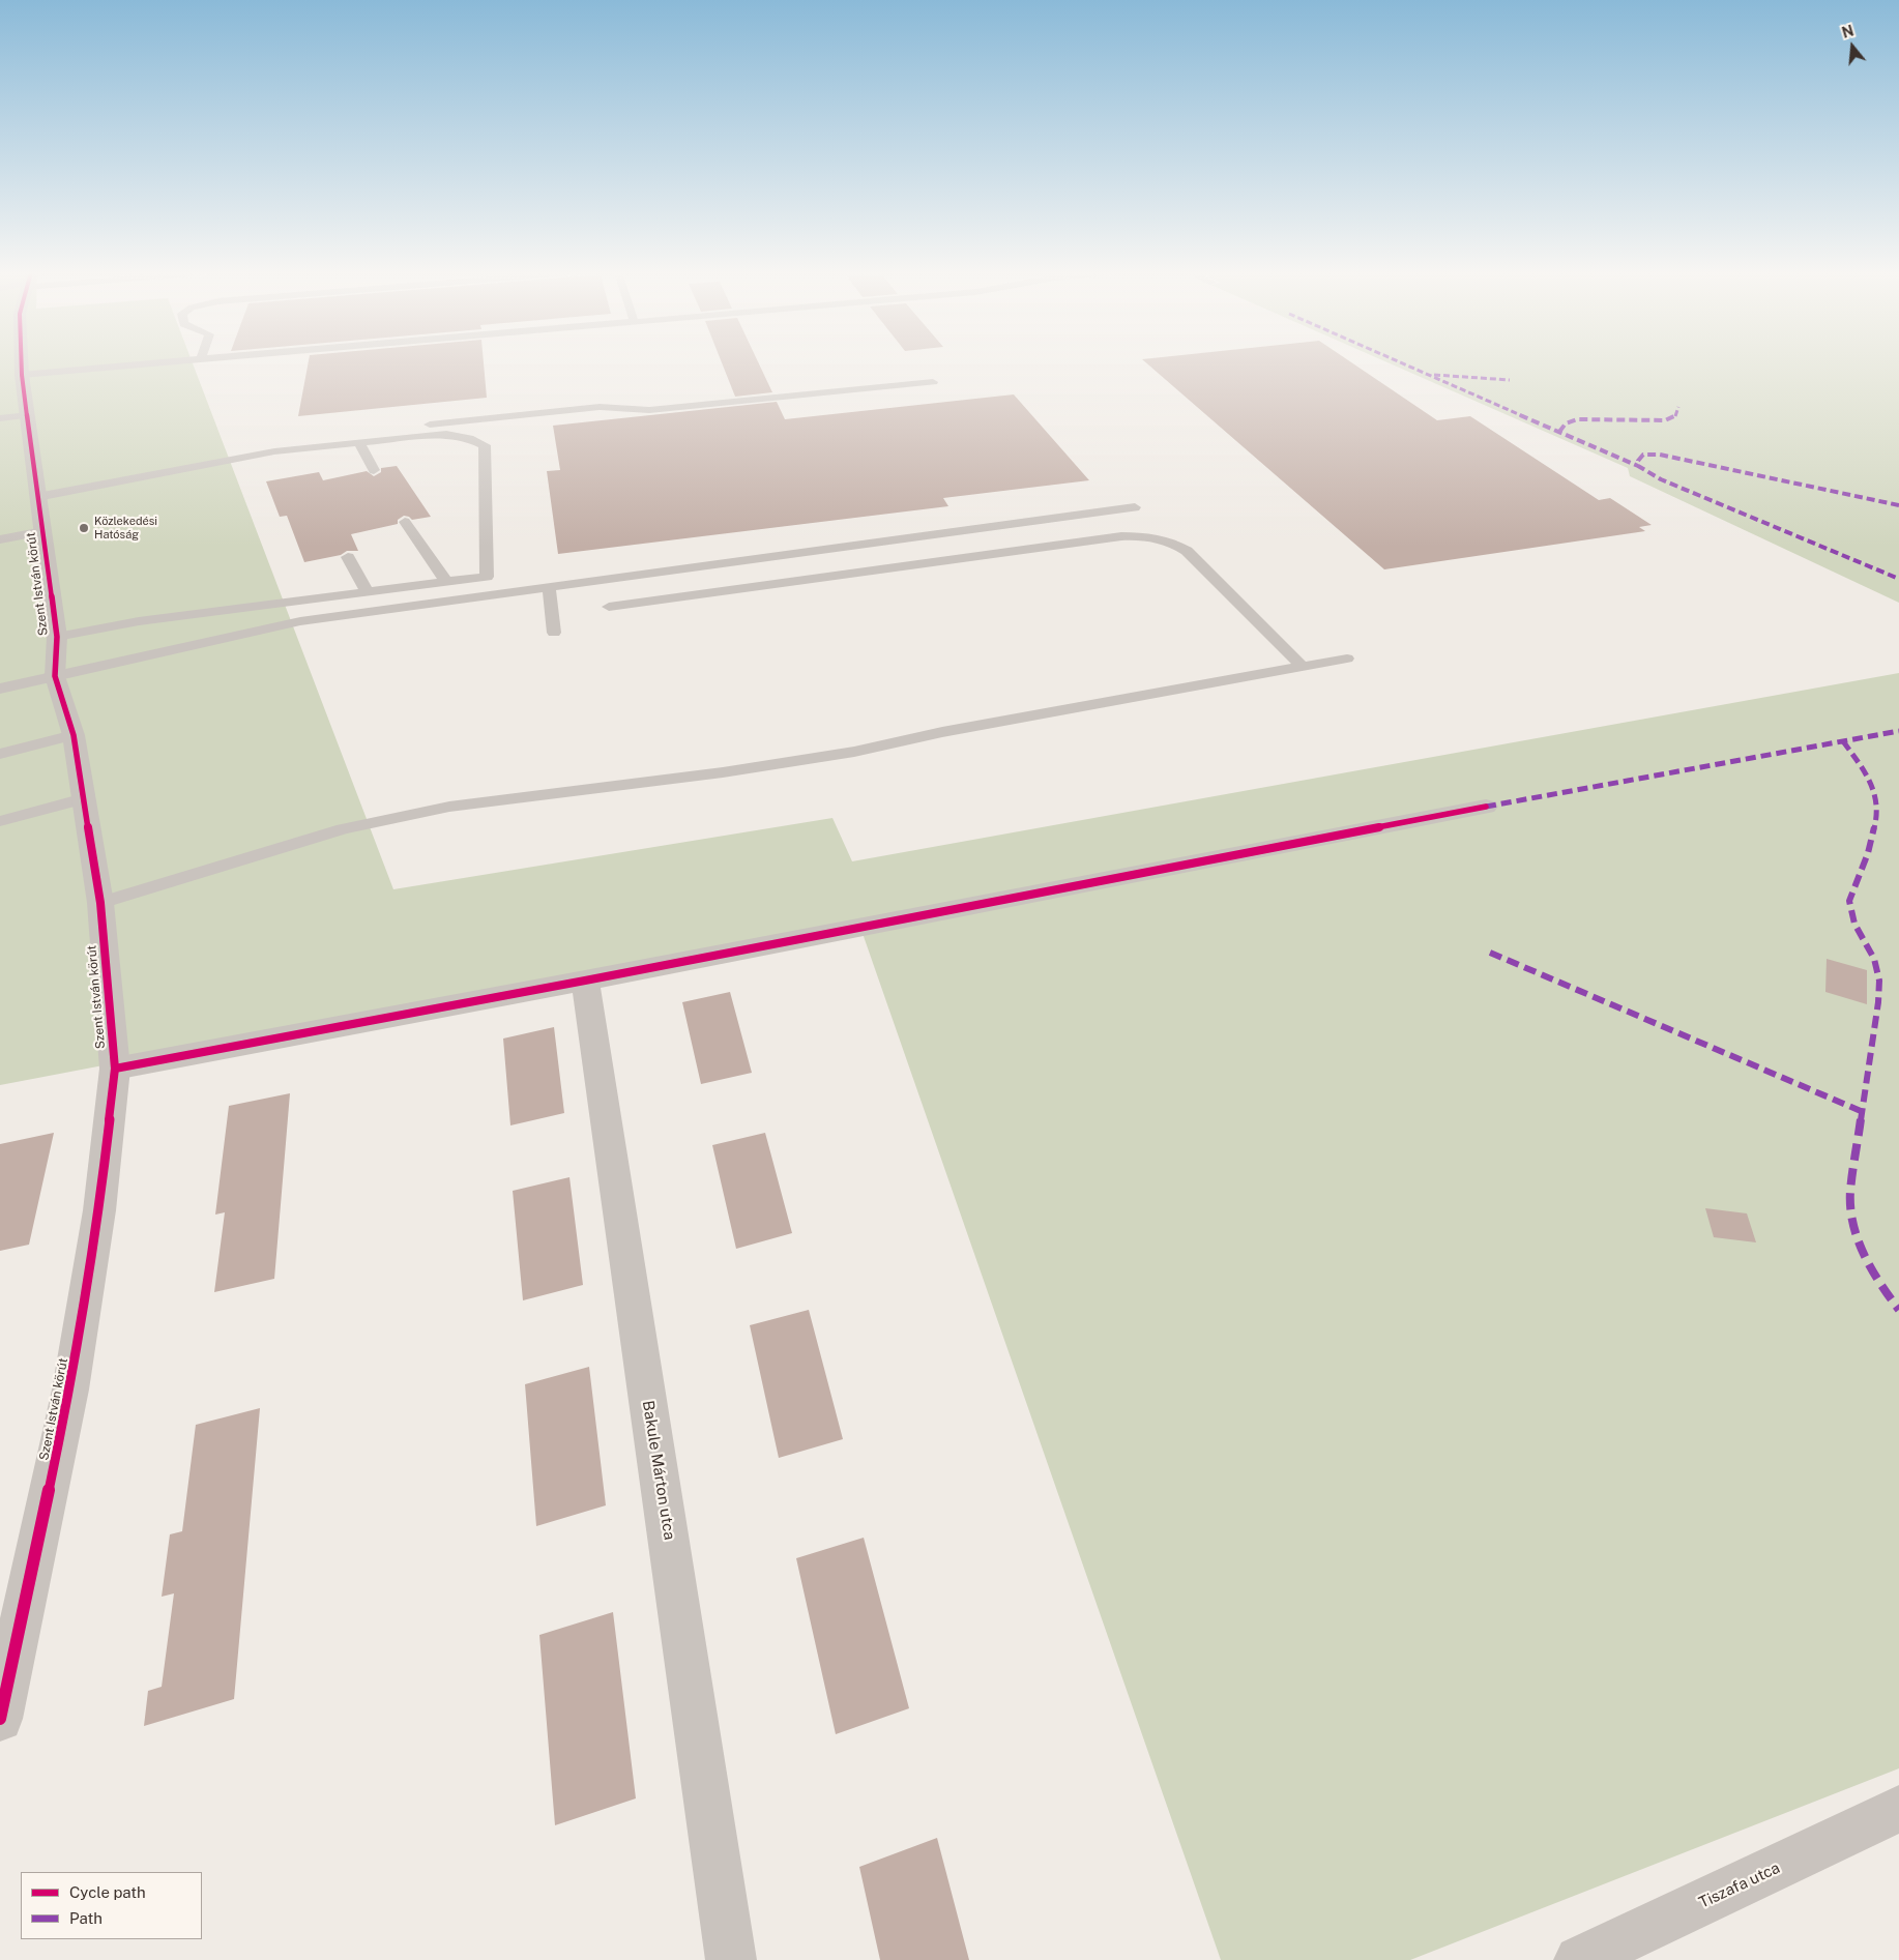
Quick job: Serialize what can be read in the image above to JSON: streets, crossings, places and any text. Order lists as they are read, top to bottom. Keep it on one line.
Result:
{"streets":{"street":["Szent István körút","Bakule Márton utca","Tiszafa utca"]},"places":["Közlekedési Hatóság"],"legend":["Cycle path","Path"],"north":"top"}
